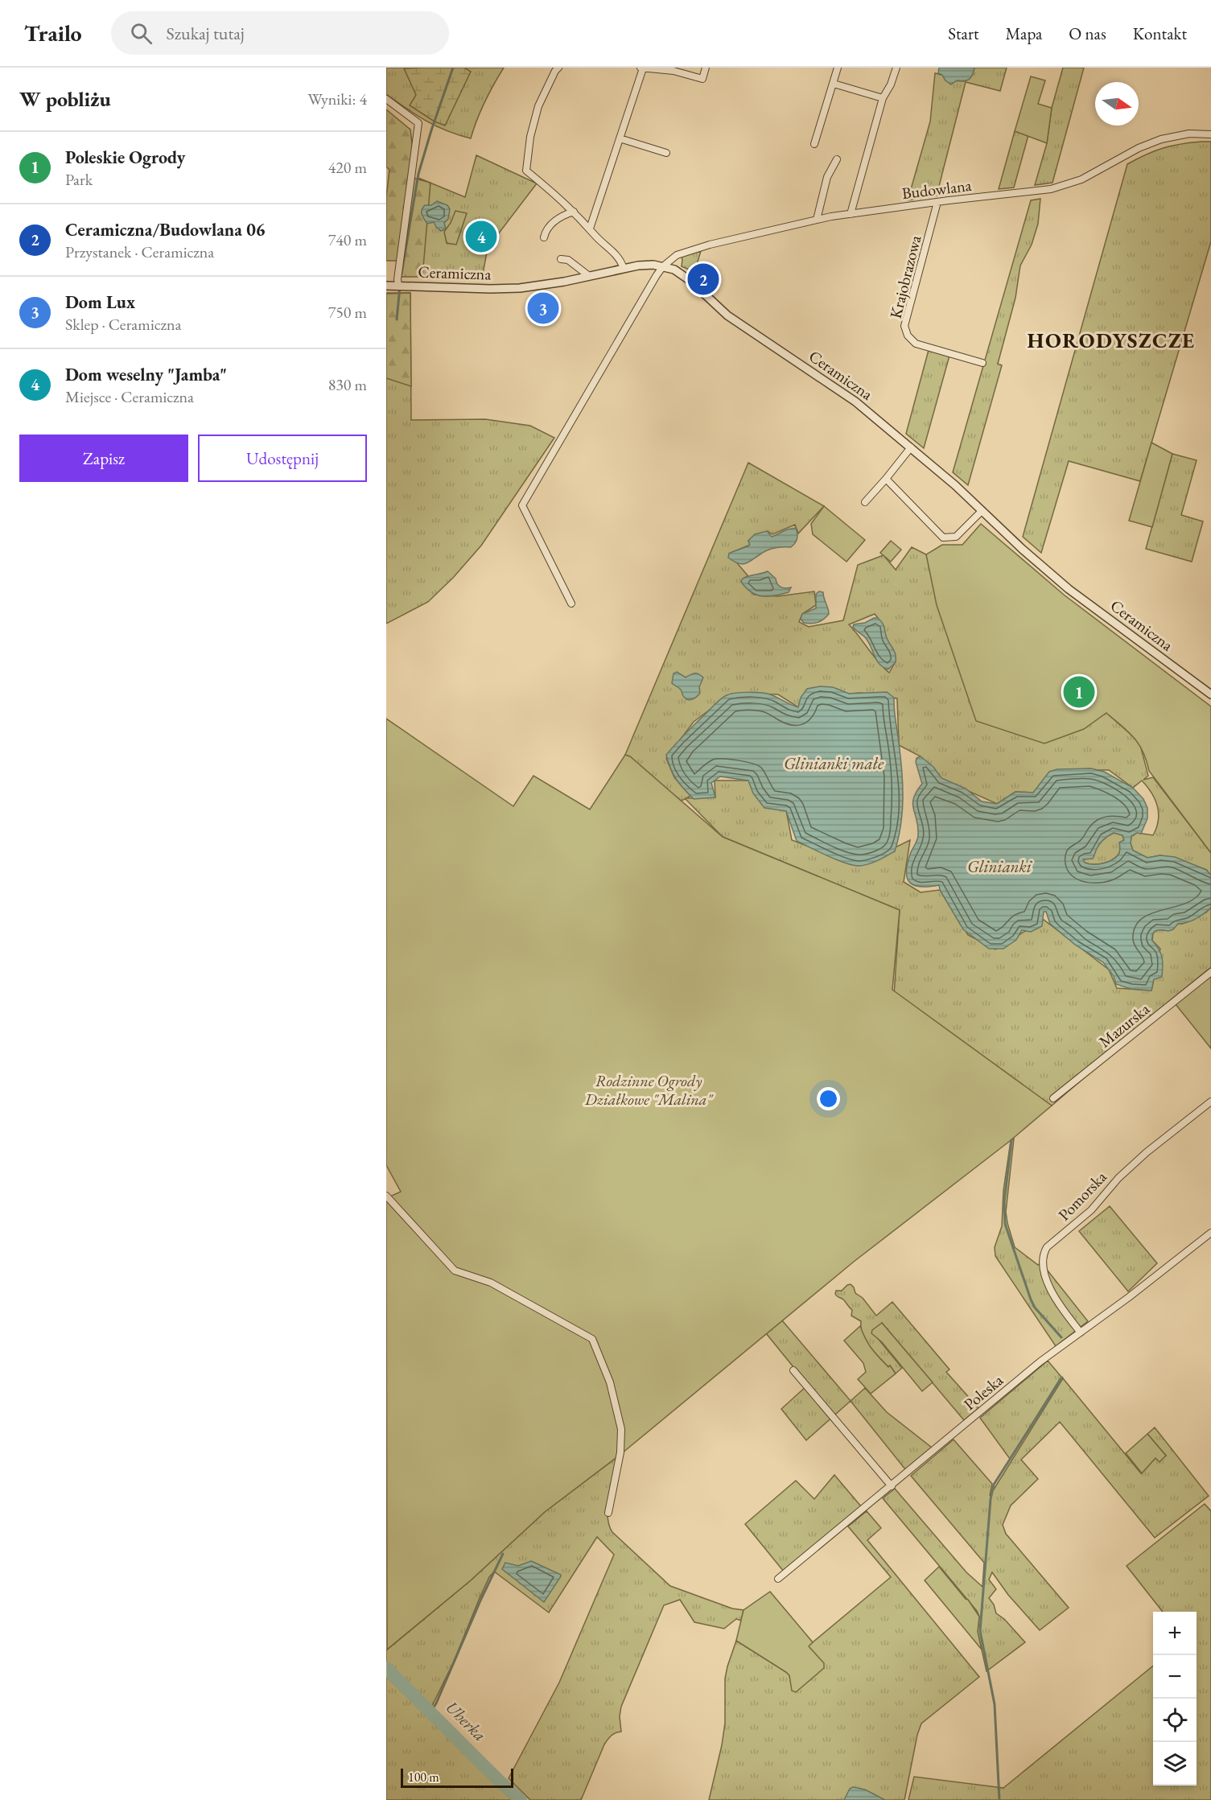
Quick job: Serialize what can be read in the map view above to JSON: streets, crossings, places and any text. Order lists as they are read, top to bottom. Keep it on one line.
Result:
{"streets":{"street":["Budowlana","Ceramiczna","Krajobrazowa","Mazurska","Pomorska","Poleska"]},"crossings":[["Budowlana","Ceramiczna"],["Budowlana","Krajobrazowa"],["Pomorska","Poleska"]],"districts":["HORODYSZCZE"],"water":["Glinianki małe","Glinianki","Uherka"],"parks":["Rodzinne Ogrody Działkowe \"Malina\""],"scale_bar":"100 m","north":"right","page":{"header":"Trailo","search":"Szukaj tutaj","nav":["Start","Mapa","O nas","Kontakt"],"heading":["W pobliżu","Wyniki: 4"],"list":[{"mark":"1","name":"Poleskie Ogrody","note":"Park","value":"420 m"},{"mark":"2","name":"Ceramiczna/Budowlana 06","note":"Przystanek · Ceramiczna","value":"740 m"},{"mark":"3","name":"Dom Lux","note":"Sklep · Ceramiczna","value":"750 m"},{"mark":"4","name":"Dom weselny \"Jamba\"","note":"Miejsce · Ceramiczna","value":"830 m"}],"pins":["4","2","3","1"],"buttons":["Zapisz","Udostępnij"],"map_buttons":["+","−"],"scale":"100 m"}}
